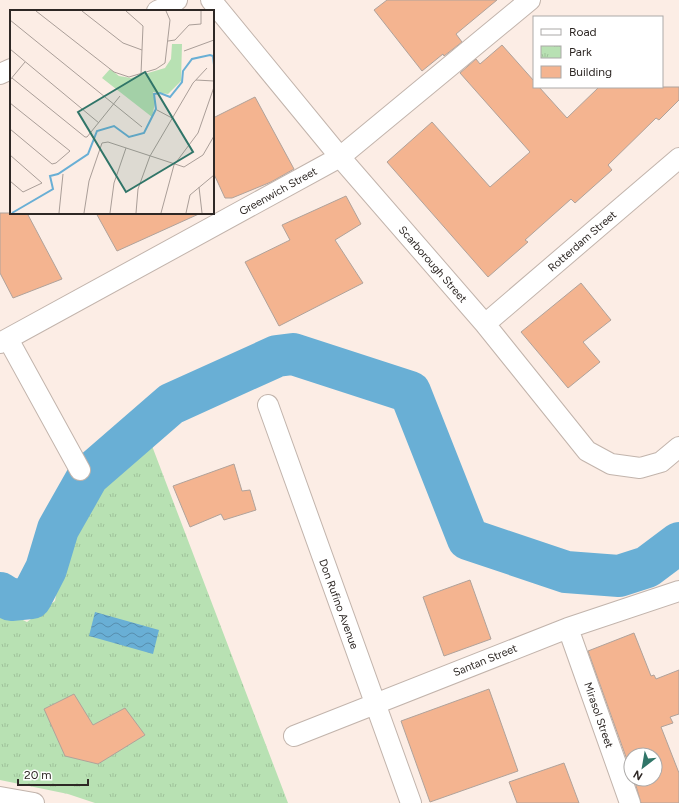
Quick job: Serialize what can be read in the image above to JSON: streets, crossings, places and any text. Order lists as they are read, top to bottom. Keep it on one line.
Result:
{"streets":{"street":["Greenwich Street","Rotterdam Street","Scarborough Street","Don Rufino Avenue","Santan Street","Mirasol Street"]},"crossings":[["Greenwich Street","Scarborough Street"],["Rotterdam Street","Scarborough Street"],["Don Rufino Avenue","Santan Street"],["Santan Street","Mirasol Street"]],"legend":["Road","Park","Building"],"scale_bar":"20 m","north":"bottom left"}
